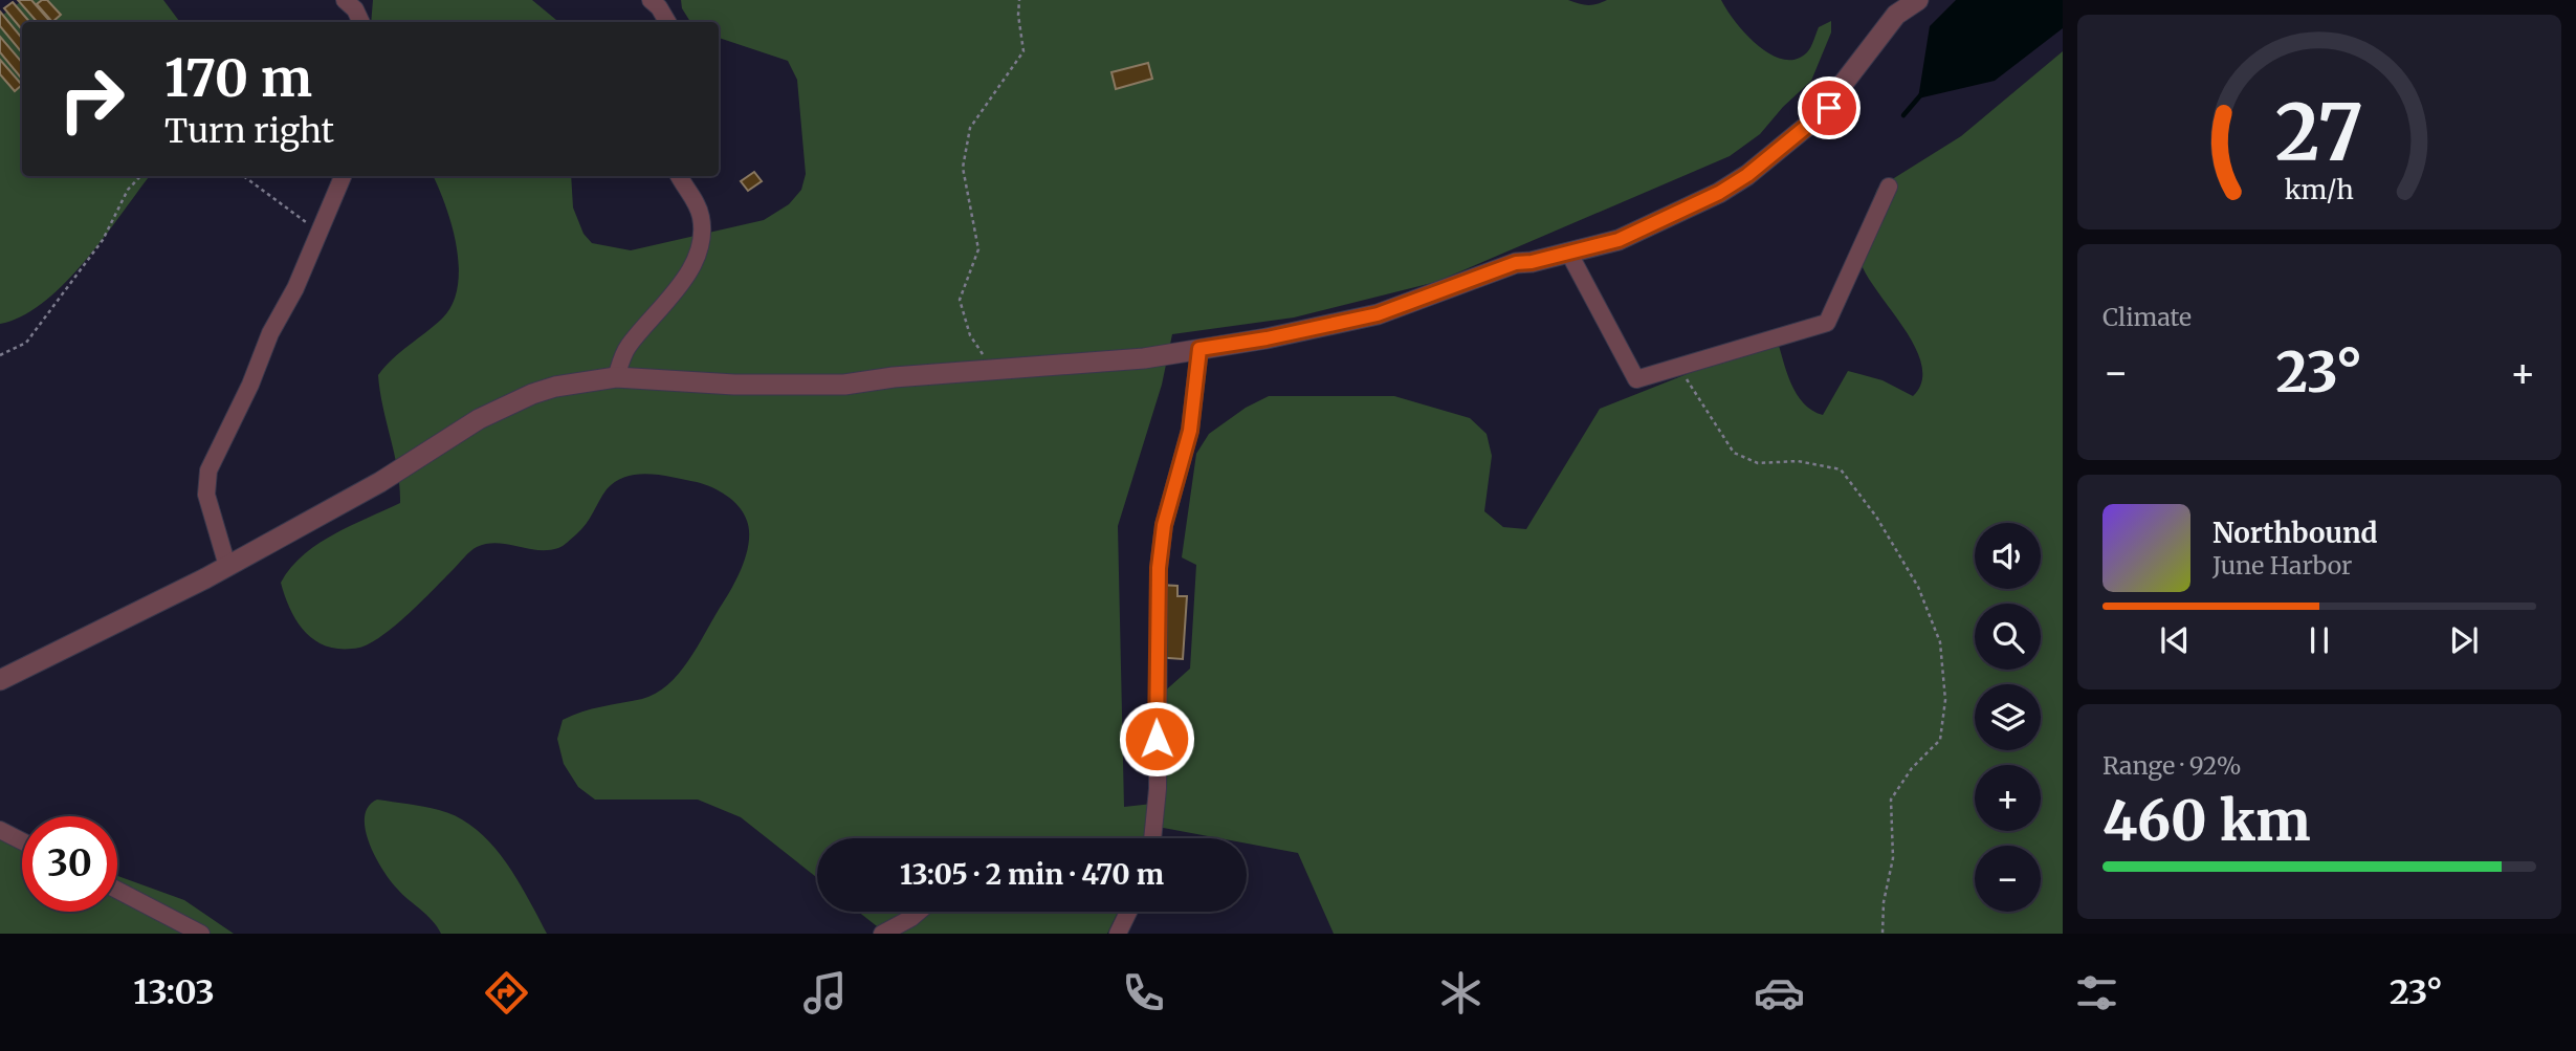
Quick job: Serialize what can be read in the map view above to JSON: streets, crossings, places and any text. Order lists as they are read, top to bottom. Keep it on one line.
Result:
{"page":{"turn":["170 m","Turn right"],"tile":["Climate",["Range · 92%","460 km"]],"heat":["−","23°","+"],"song":["Northbound","June Harbor"],"map_buttons":["+","−"],"limit":"30","trip":"13:05 · 2 min · 470 m","tabs":["13:03","23°"],"gauge":["27","km/h"]}}
